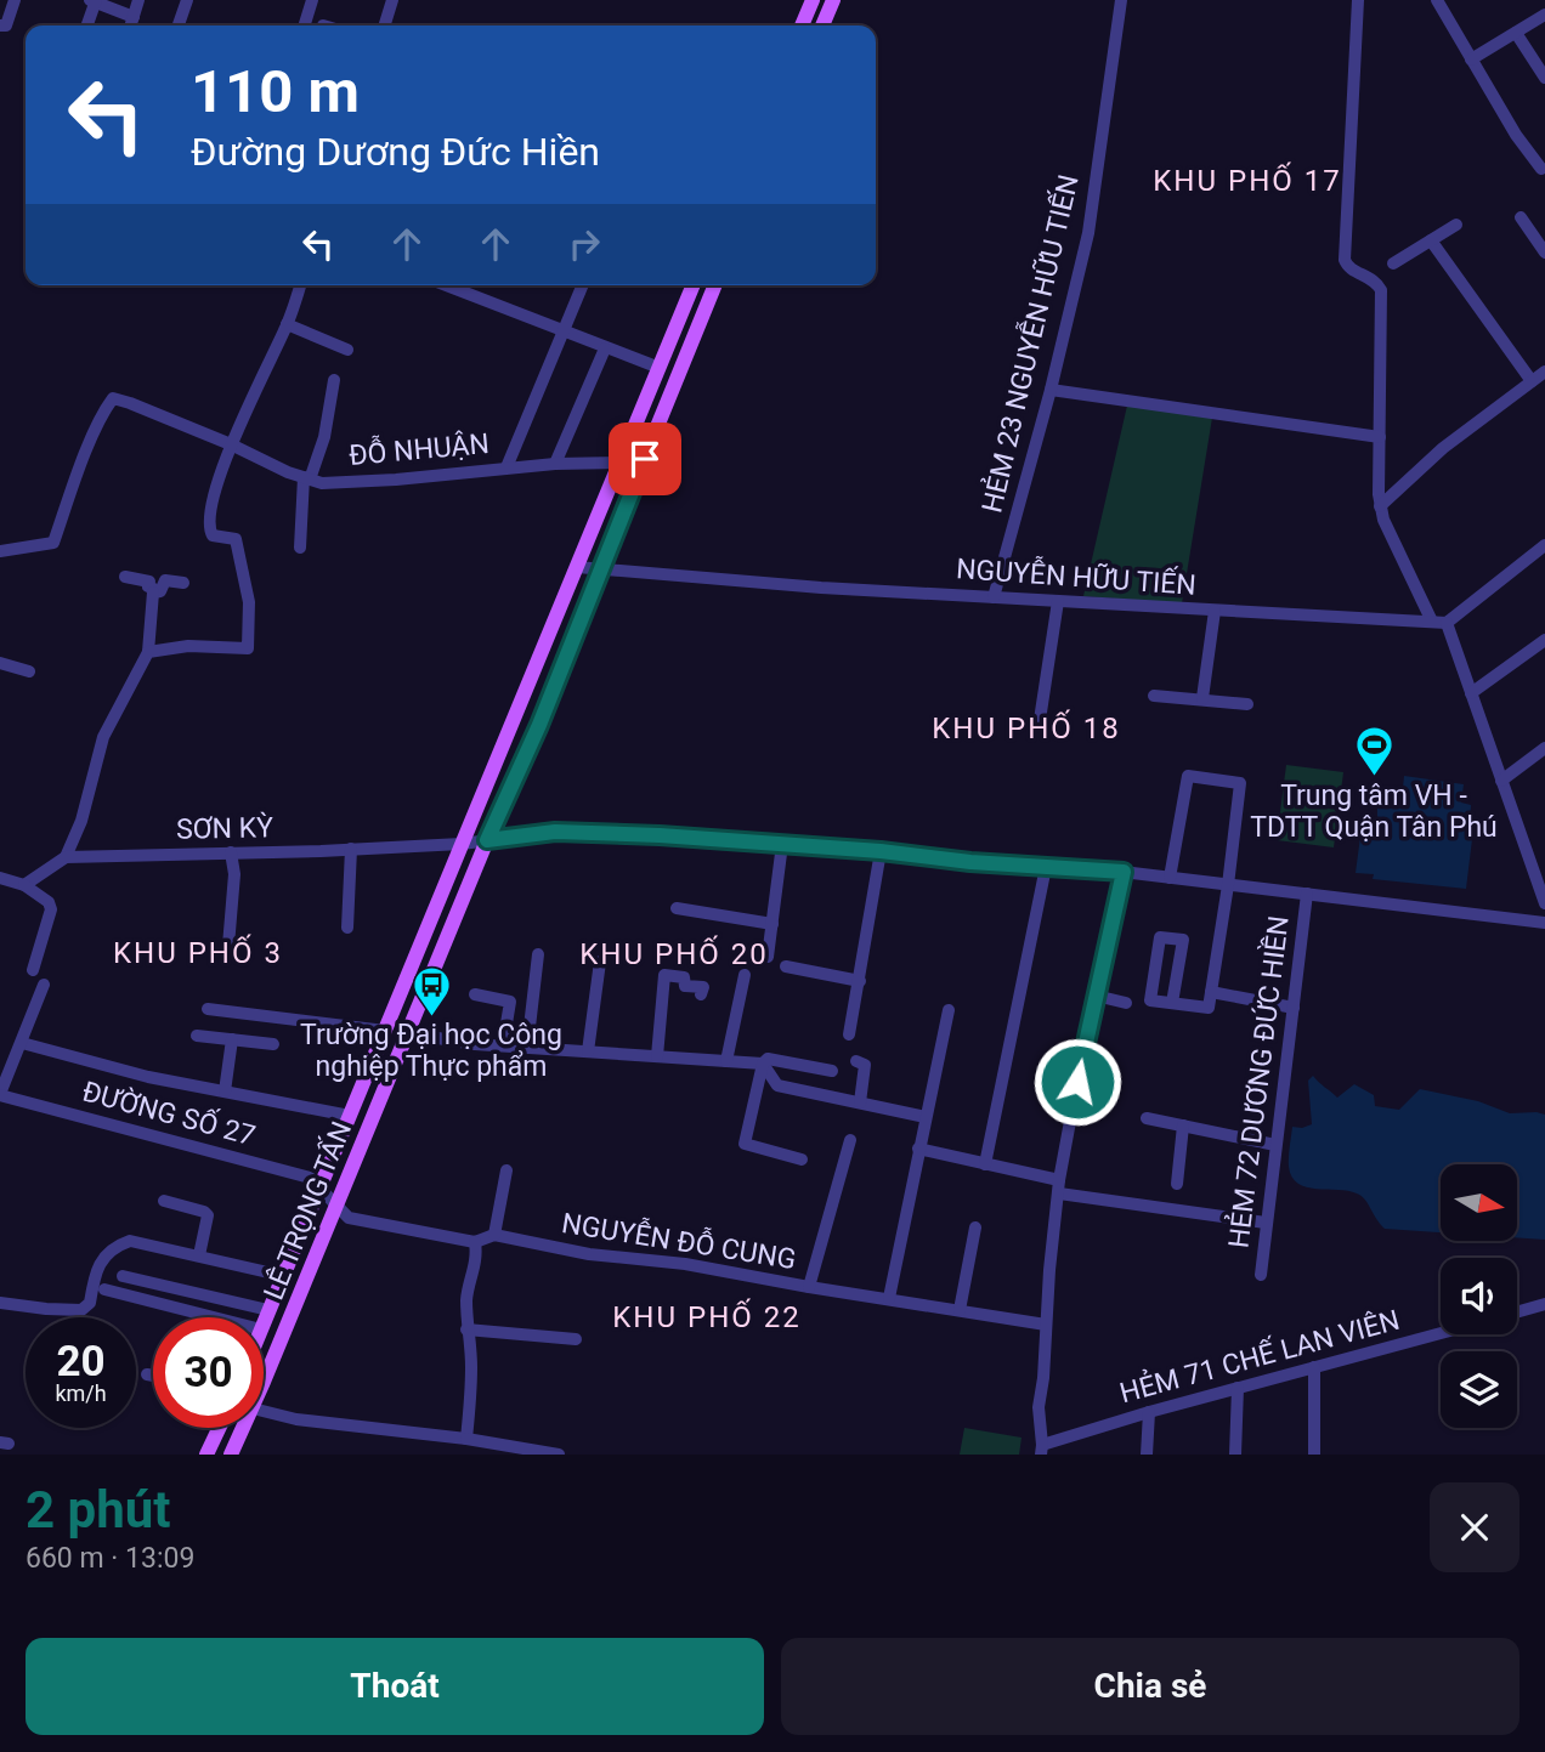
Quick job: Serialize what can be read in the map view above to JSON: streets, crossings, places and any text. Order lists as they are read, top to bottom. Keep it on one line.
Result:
{"streets":{"main road":["LÊ TRỌNG TẤN"],"street":["HẺM 23 NGUYỄN HỮU TIẾN","ĐỖ NHUẬN","NGUYỄN HỮU TIẾN","SƠN KỲ","HẺM 72 DƯƠNG ĐỨC HIỀN","ĐƯỜNG SỐ 27","NGUYỄN ĐỖ CUNG","HẺM 71 CHẾ LAN VIÊN"]},"crossings":[["HẺM 23 NGUYỄN HỮU TIẾN","NGUYỄN HỮU TIẾN"],["ĐỖ NHUẬN","LÊ TRỌNG TẤN"],["NGUYỄN HỮU TIẾN","LÊ TRỌNG TẤN"],["SƠN KỲ","HẺM 72 DƯƠNG ĐỨC HIỀN"],["SƠN KỲ","LÊ TRỌNG TẤN"],["ĐƯỜNG SỐ 27","LÊ TRỌNG TẤN"]],"districts":["KHU PHỐ 17","KHU PHỐ 18","KHU PHỐ 3","KHU PHỐ 20","KHU PHỐ 22"],"places":{"sports":["Trung tâm VH - TDTT Quận Tân Phú"],"bus stop":["Trường Đại học Công nghiệp Thực phẩm"]},"north":"right","page":{"turn":["110 m","Đường Dương Đức Hiền"],"speed":"20 km/h","limit":"30","heading":["2 phút","660 m · 13:09"],"buttons":["Thoát","Chia sẻ"]}}
